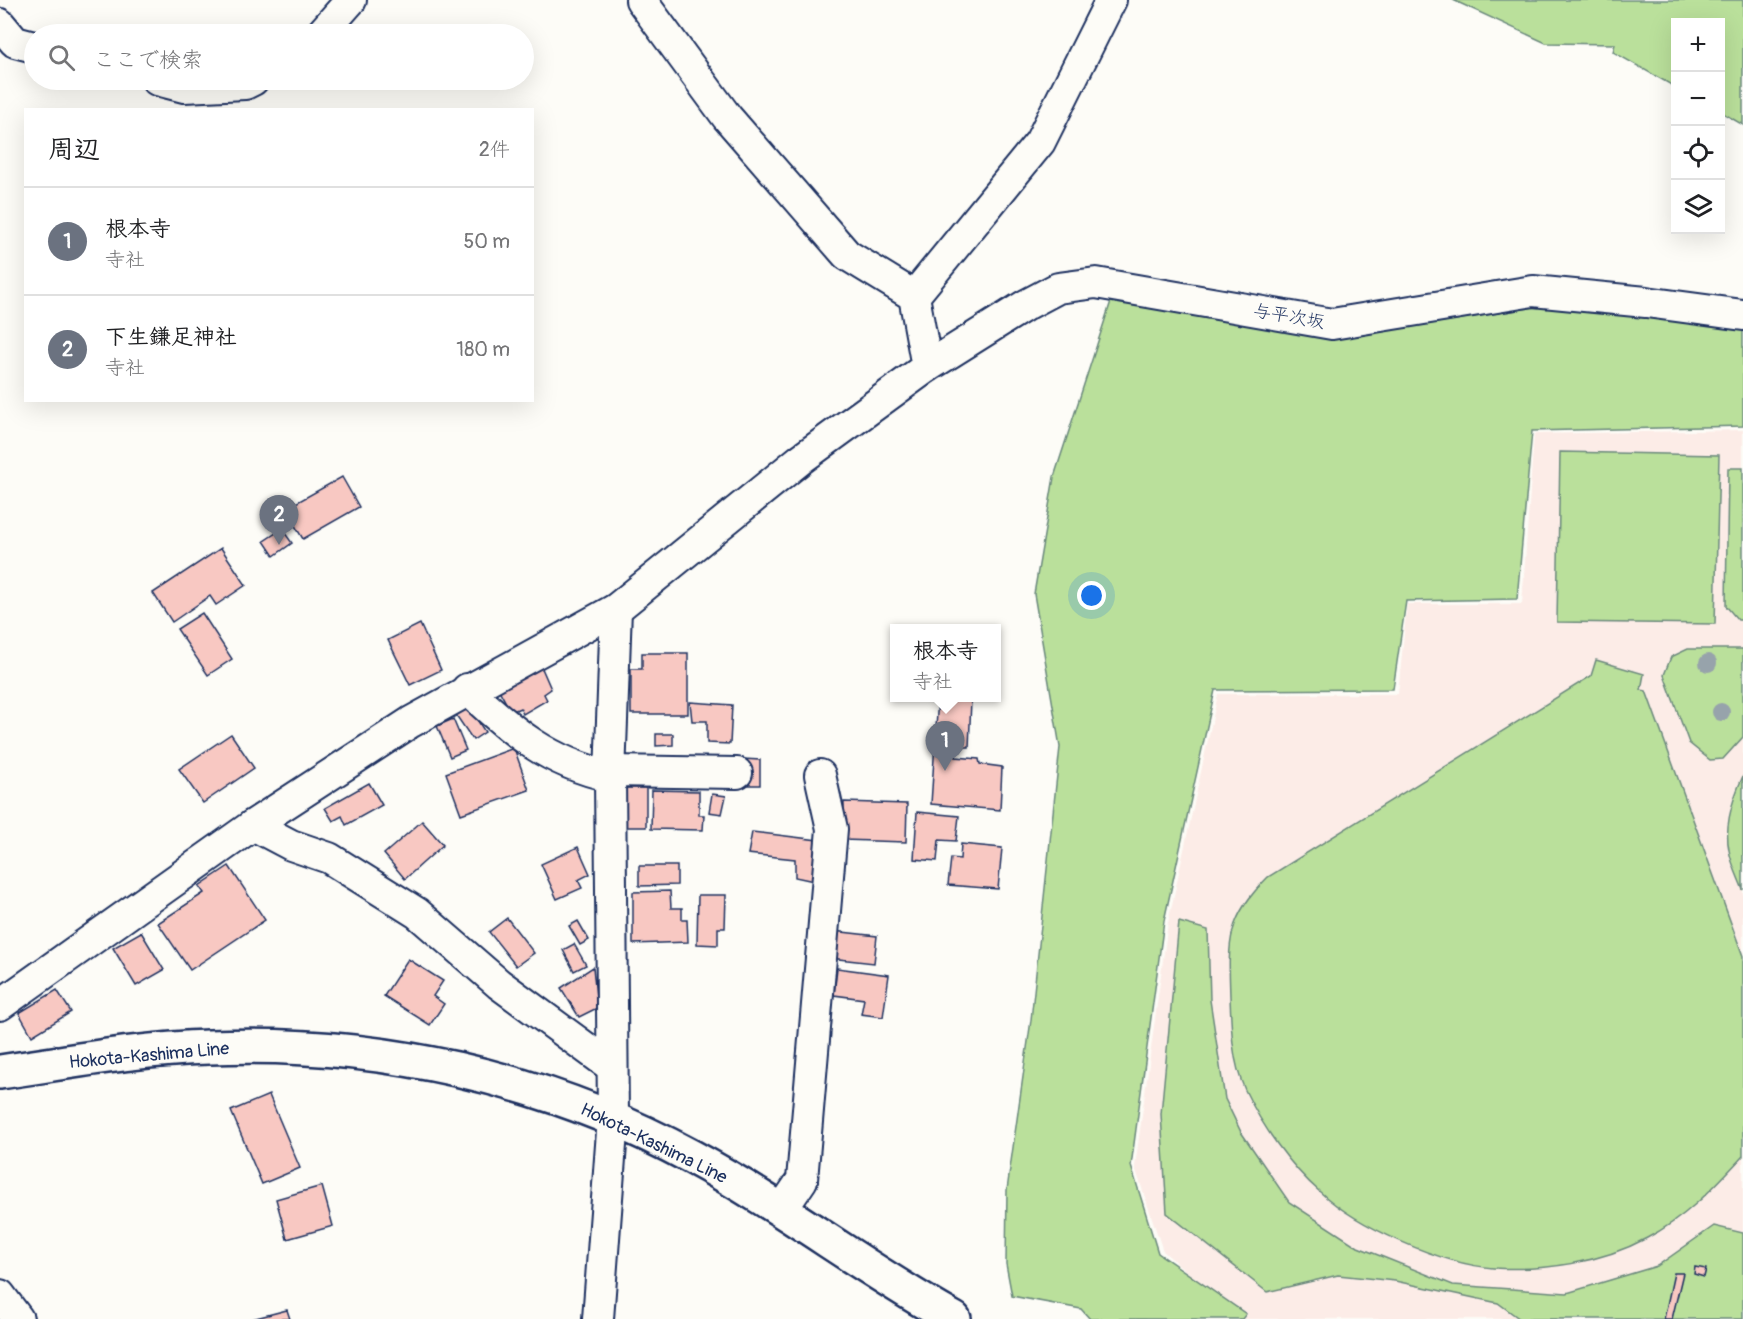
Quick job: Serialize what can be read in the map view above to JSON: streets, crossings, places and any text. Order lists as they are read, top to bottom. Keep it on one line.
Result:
{"streets":{"main road":["Hokota-Kashima Line"],"street":["与平次坂"]},"page":{"map_buttons":["+","−"],"search":"ここで検索","heading":["周辺","2件"],"list":[{"mark":"1","name":"根本寺","note":"寺社","value":"50 m"},{"mark":"2","name":"下生鎌足神社","note":"寺社","value":"180 m"}],"pins":["2","1"],"popup":["根本寺","寺社"]}}
